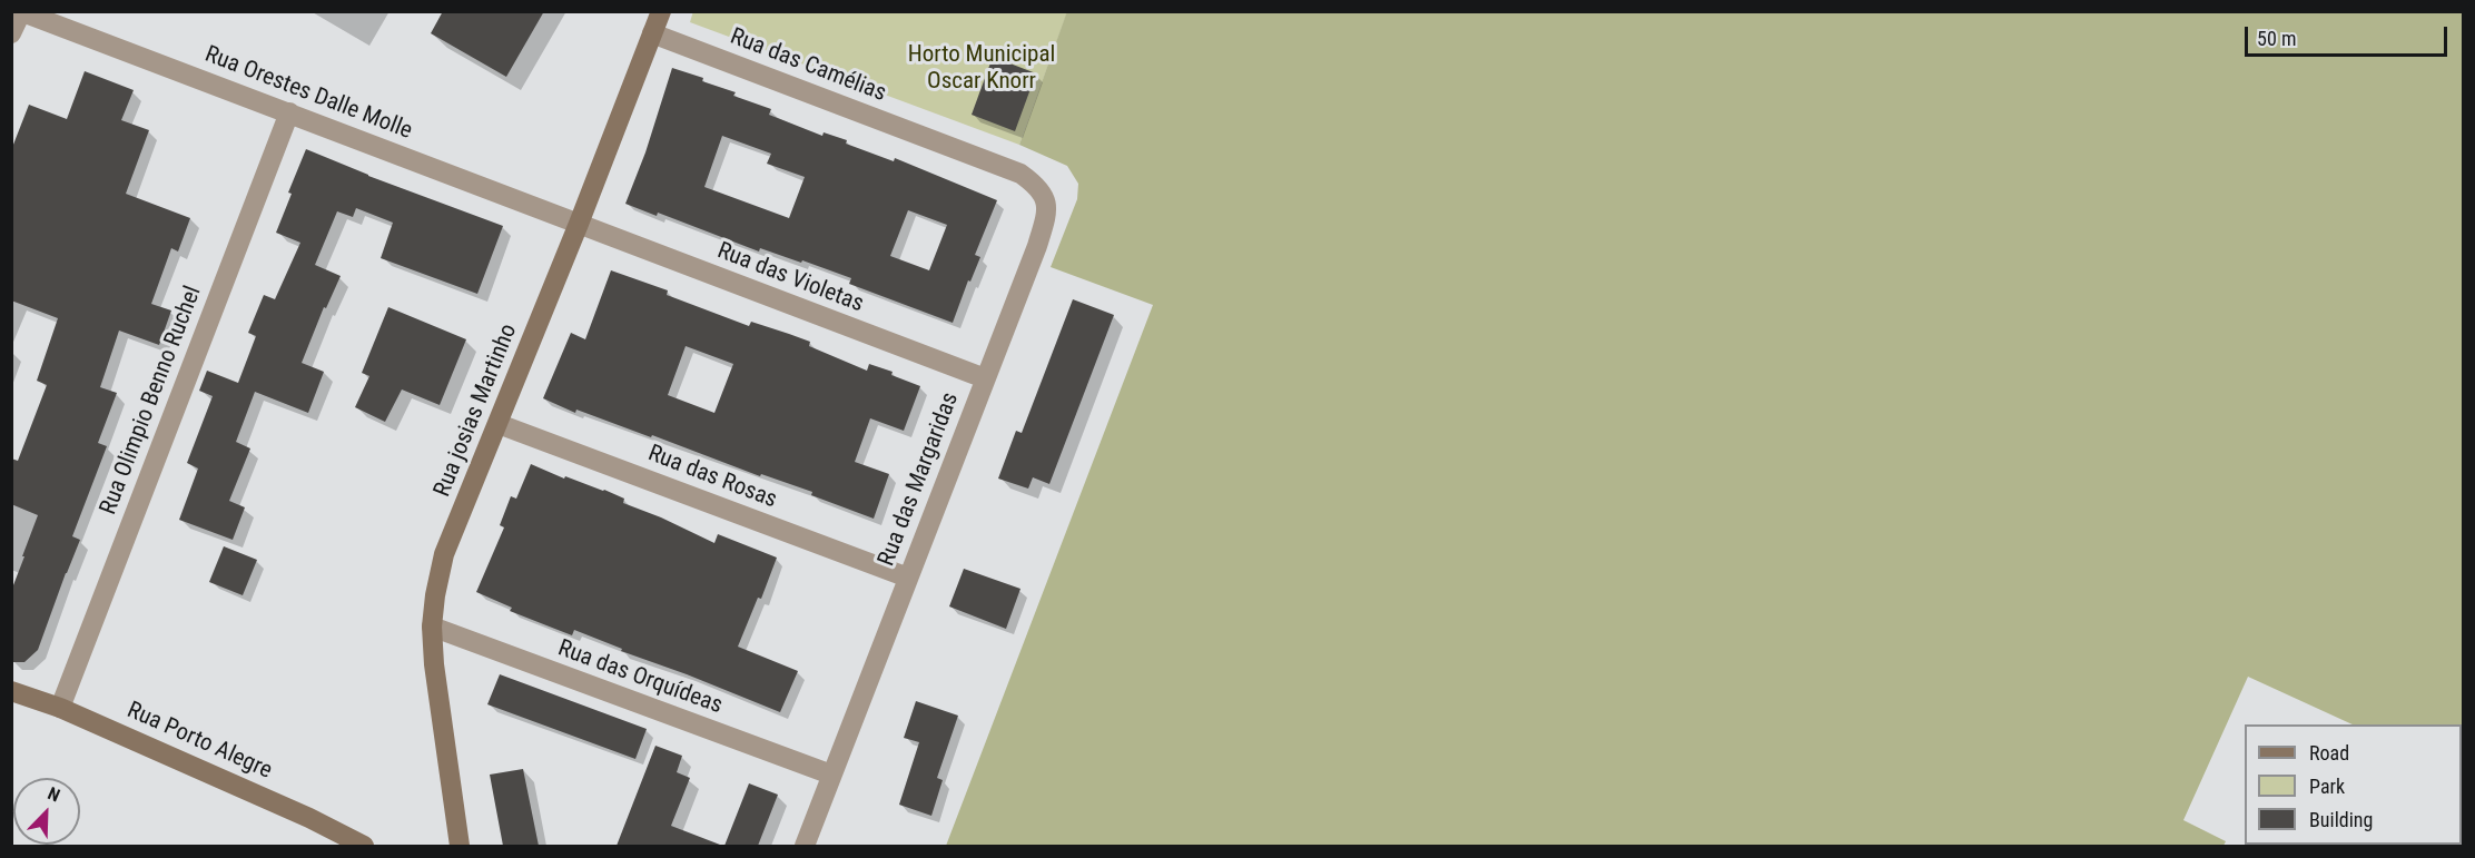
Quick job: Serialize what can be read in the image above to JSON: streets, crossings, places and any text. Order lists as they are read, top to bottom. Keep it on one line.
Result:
{"streets":{"street":["Rua das Camélias","Rua Orestes Dalle Molle","Rua das Violetas","Rua Olimpio Benno Ruchel","Rua josias Martinho","Rua das Rosas","Rua das Margaridas","Rua das Orquídeas","Rua Porto Alegre"]},"crossings":[["Rua das Camélias","Rua josias Martinho"],["Rua das Camélias","Rua das Margaridas"],["Rua Orestes Dalle Molle","Rua das Violetas"],["Rua Orestes Dalle Molle","Rua Olimpio Benno Ruchel"],["Rua Orestes Dalle Molle","Rua josias Martinho"],["Rua das Violetas","Rua josias Martinho"],["Rua das Violetas","Rua das Margaridas"],["Rua Olimpio Benno Ruchel","Rua Porto Alegre"],["Rua josias Martinho","Rua das Rosas"],["Rua josias Martinho","Rua das Orquídeas"],["Rua das Rosas","Rua das Margaridas"],["Rua das Margaridas","Rua das Orquídeas"]],"parks":["Horto Municipal Oscar Knorr"],"legend":["Road","Park","Building"],"scale_bar":"50 m","north":"top right"}
